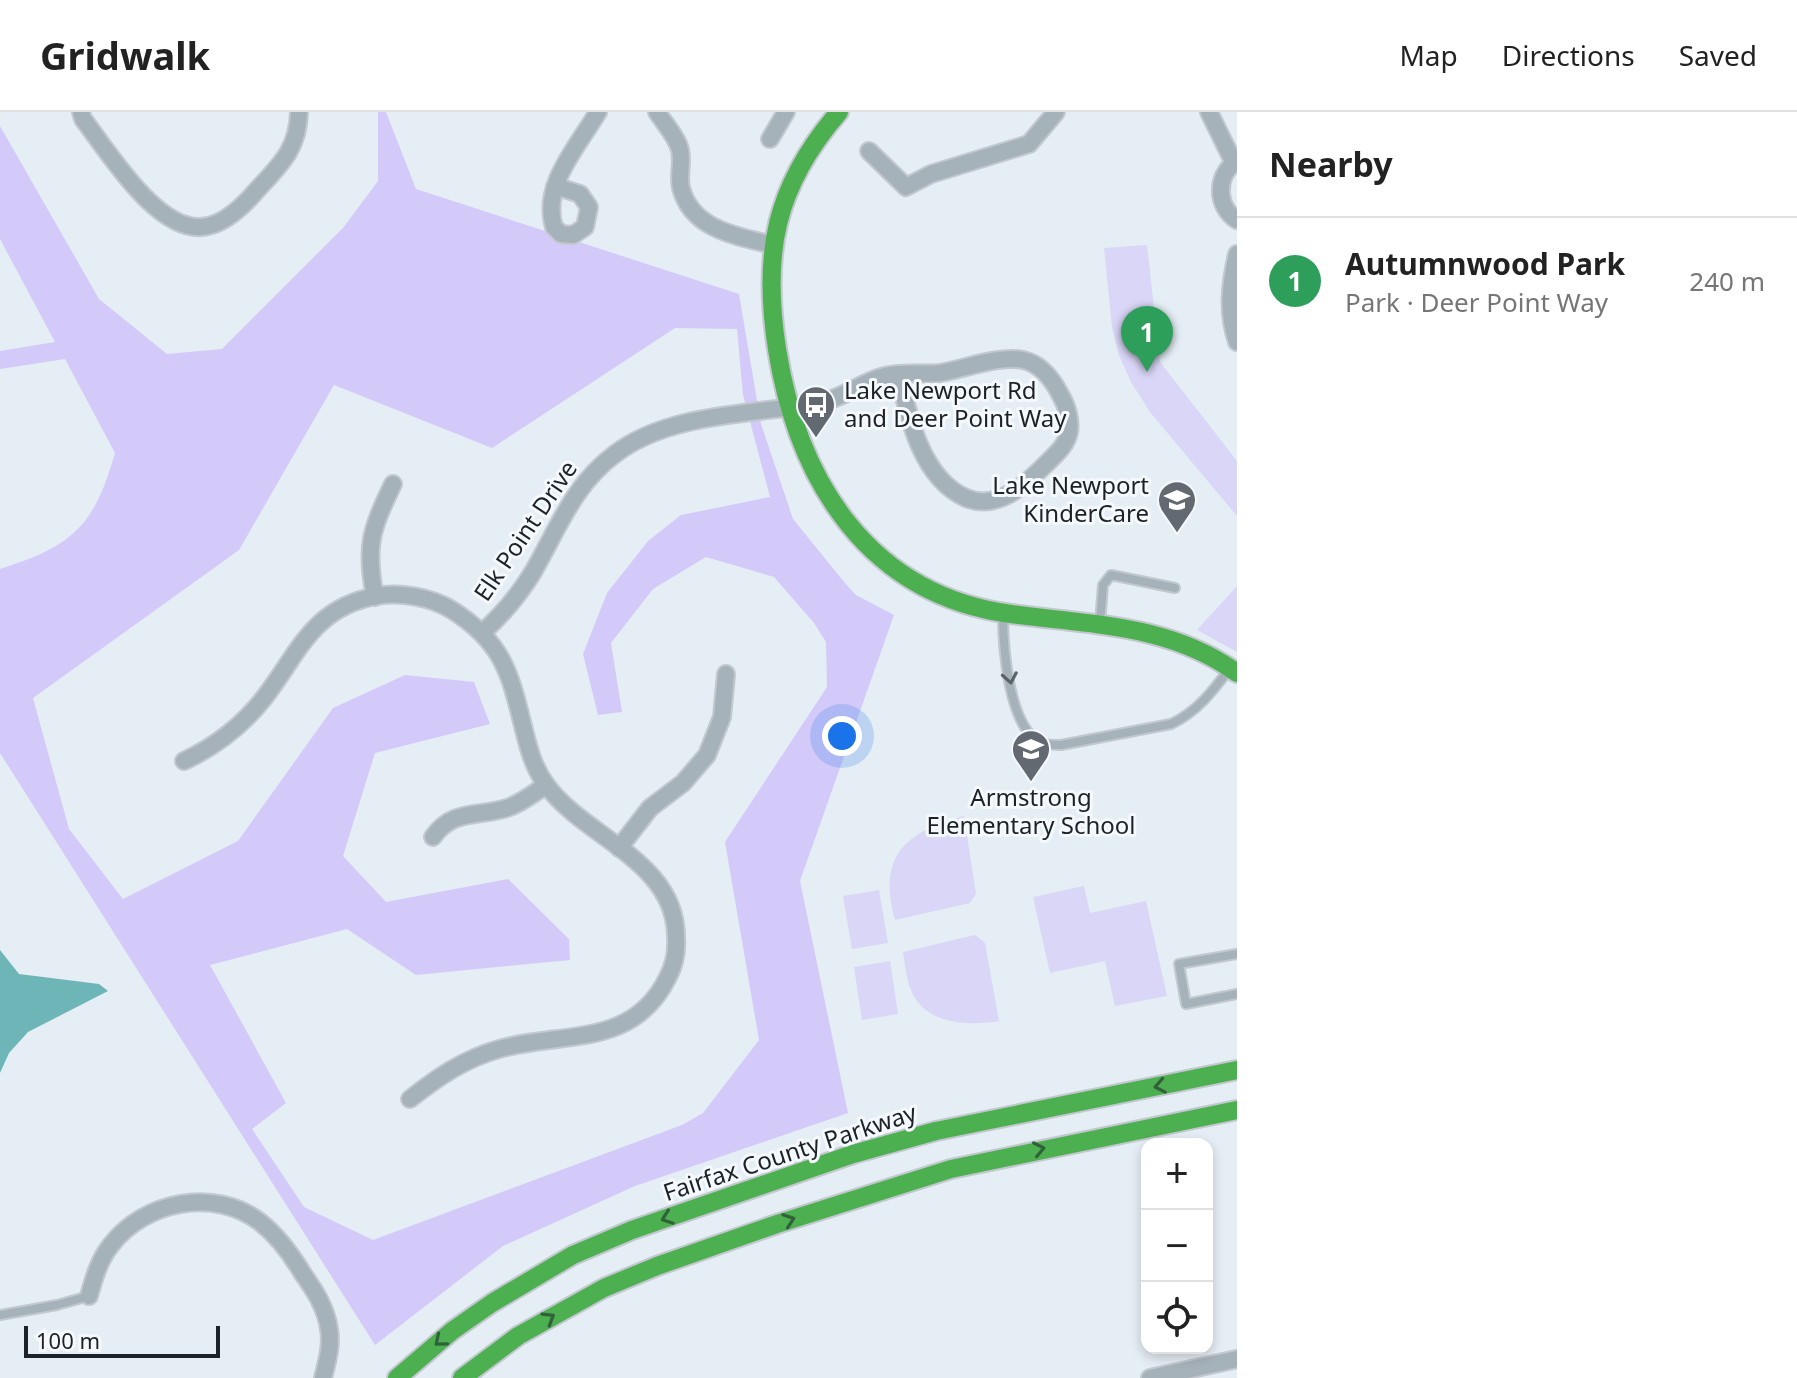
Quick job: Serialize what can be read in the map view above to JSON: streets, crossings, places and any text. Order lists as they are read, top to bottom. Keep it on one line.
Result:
{"streets":{"main road":["Fairfax County Parkway"],"street":["Elk Point Drive"]},"places":{"bus stop":["Lake Newport Rd and Deer Point Way"],"school or university":["Lake Newport KinderCare","Armstrong Elementary School"]},"scale_bar":"100 m","page":{"header":"Gridwalk","nav":["Map","Directions","Saved"],"heading":"Nearby","list":[{"mark":"1","name":"Autumnwood Park","note":"Park · Deer Point Way","value":"240 m"}],"pins":"1","map_buttons":["+","−"],"scale":"100 m"}}
